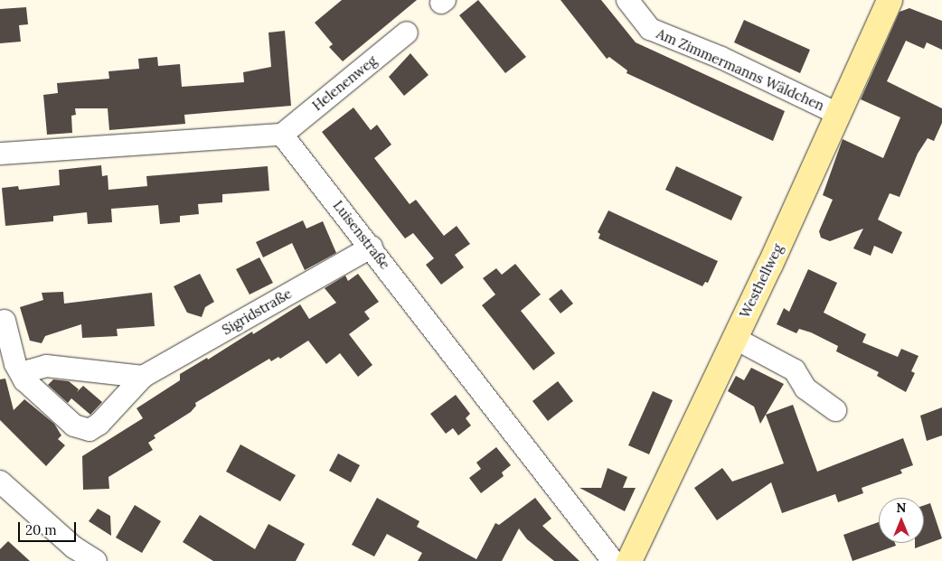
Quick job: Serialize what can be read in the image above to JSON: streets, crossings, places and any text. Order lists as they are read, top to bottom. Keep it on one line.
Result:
{"streets":{"street":["Am Zimmermanns Wäldchen","Helenenweg","Luisenstraße","Westhellweg","Sigridstraße"]},"crossings":[["Am Zimmermanns Wäldchen","Westhellweg"],["Helenenweg","Luisenstraße"],["Luisenstraße","Sigridstraße"]],"scale_bar":"20 m","north":"top"}
